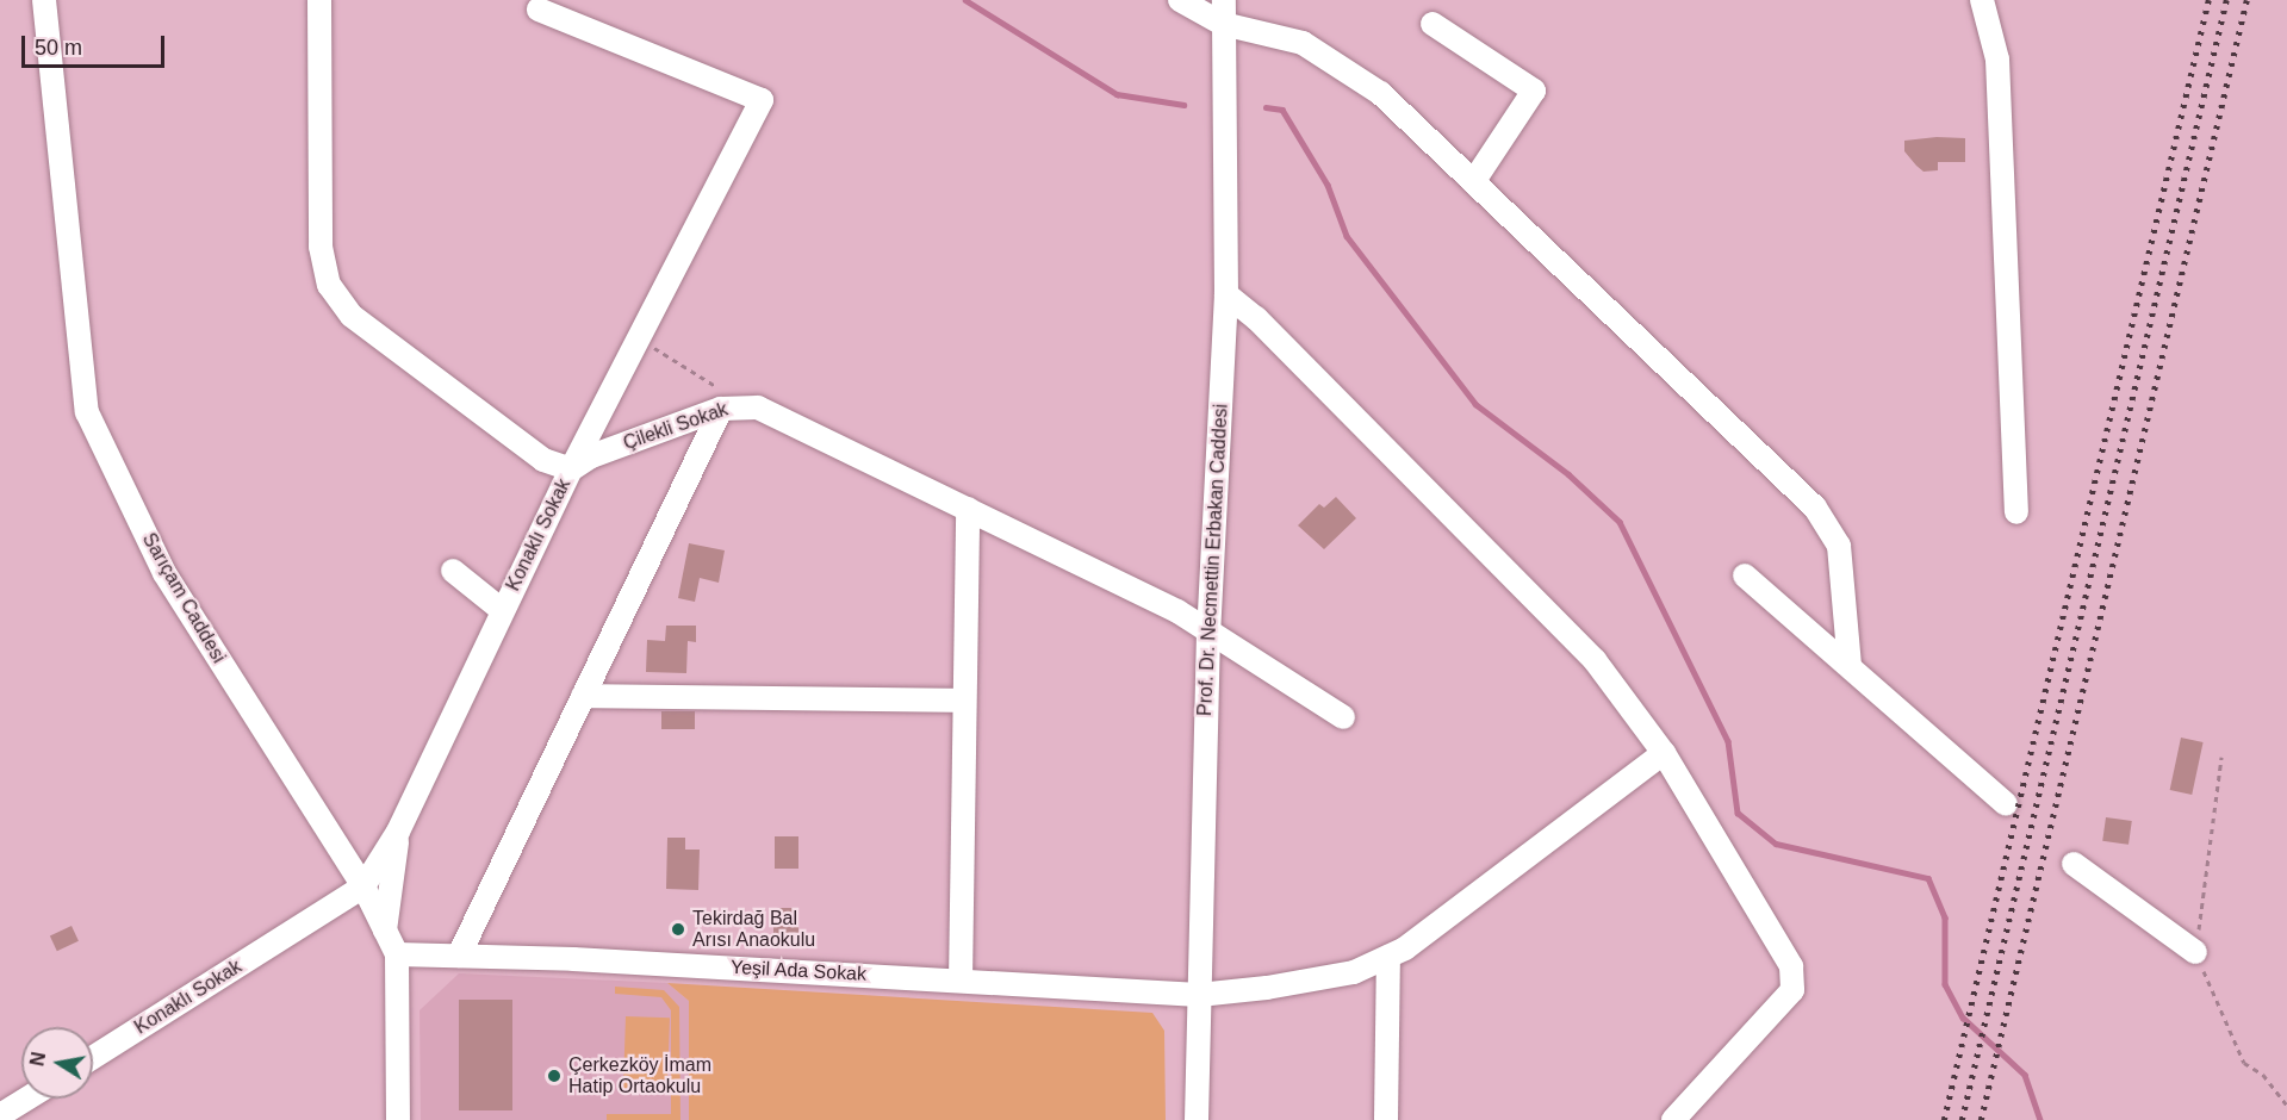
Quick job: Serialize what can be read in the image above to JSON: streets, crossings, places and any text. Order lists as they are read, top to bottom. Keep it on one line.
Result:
{"streets":{"street":["Çilekli Sokak","Konaklı Sokak","Prof. Dr. Necmettin Erbakan Caddesi","Sarıçam Caddesi","Yeşil Ada Sokak"]},"crossings":[["Çilekli Sokak","Konaklı Sokak"],["Çilekli Sokak","Prof. Dr. Necmettin Erbakan Caddesi"],["Konaklı Sokak","Sarıçam Caddesi"],["Prof. Dr. Necmettin Erbakan Caddesi","Yeşil Ada Sokak"],["Sarıçam Caddesi","Yeşil Ada Sokak"]],"places":["Tekirdağ Bal Arısı Anaokulu","Çerkezköy İmam Hatip Ortaokulu"],"scale_bar":"50 m","north":"left"}
